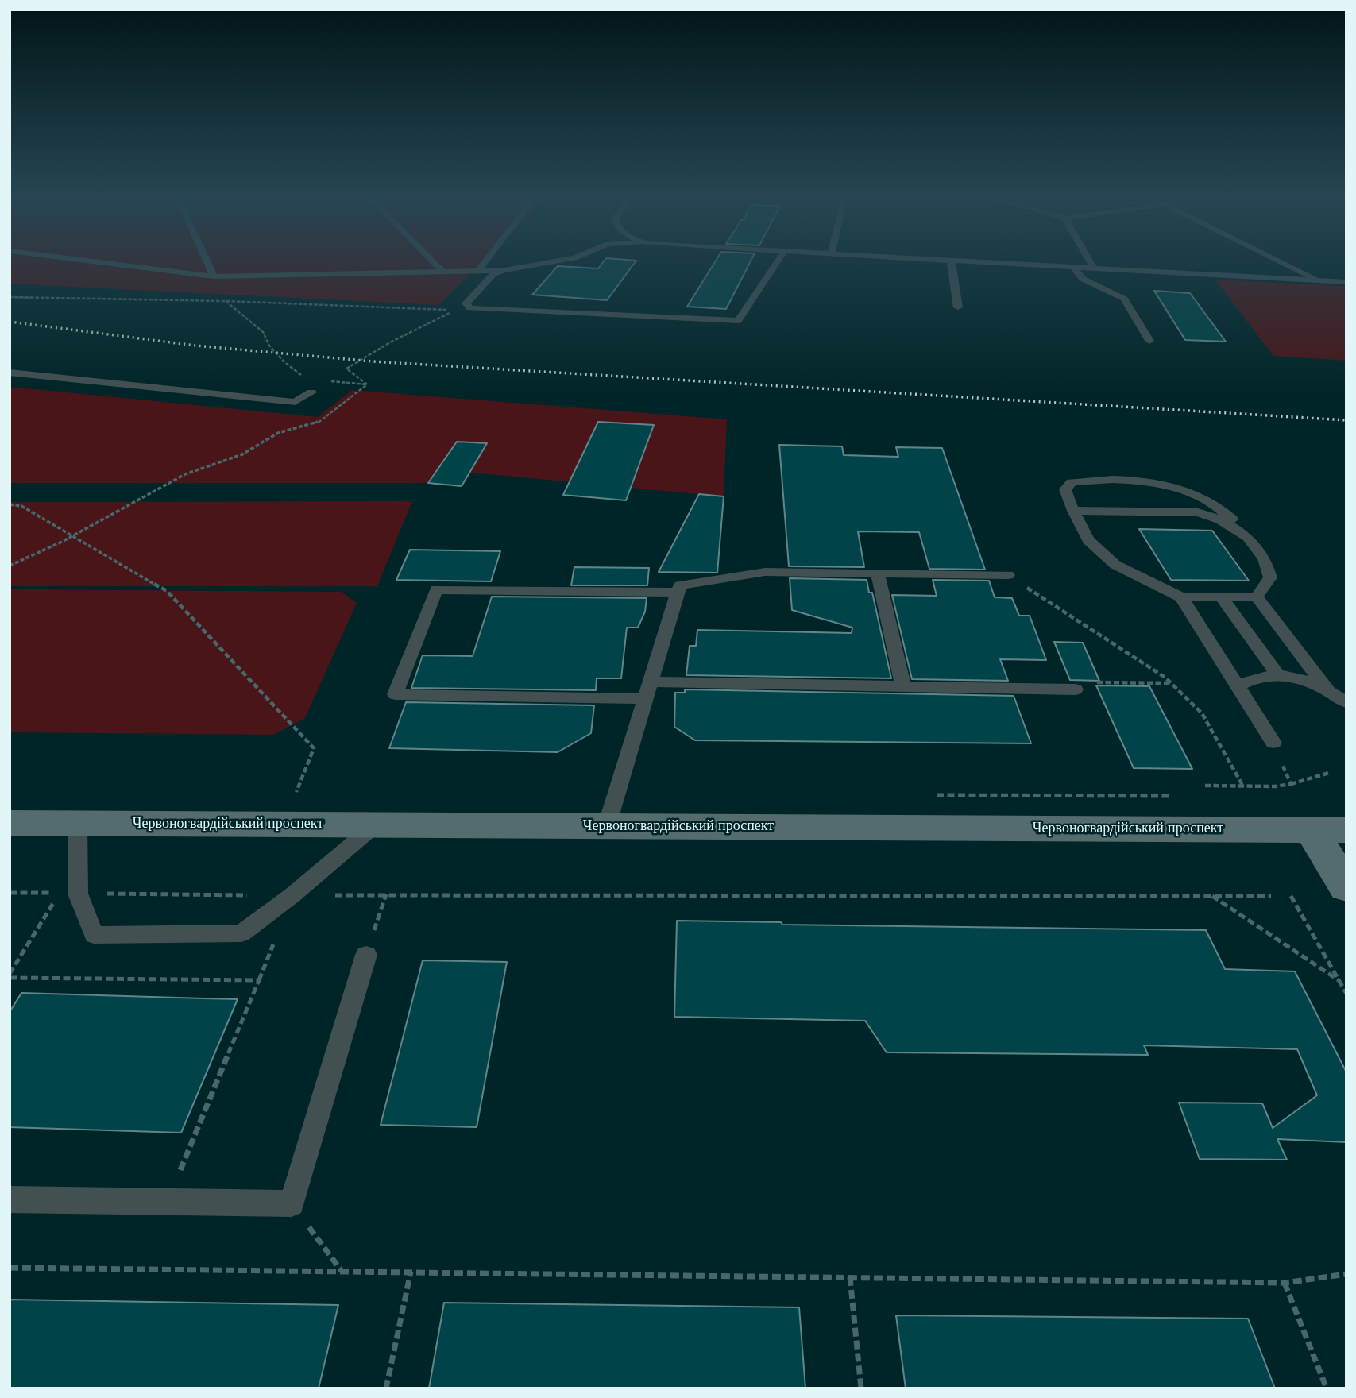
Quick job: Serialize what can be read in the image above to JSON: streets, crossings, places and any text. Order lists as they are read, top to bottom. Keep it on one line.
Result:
{"streets":{"main road":["Червоногвардійський проспект"]}}
